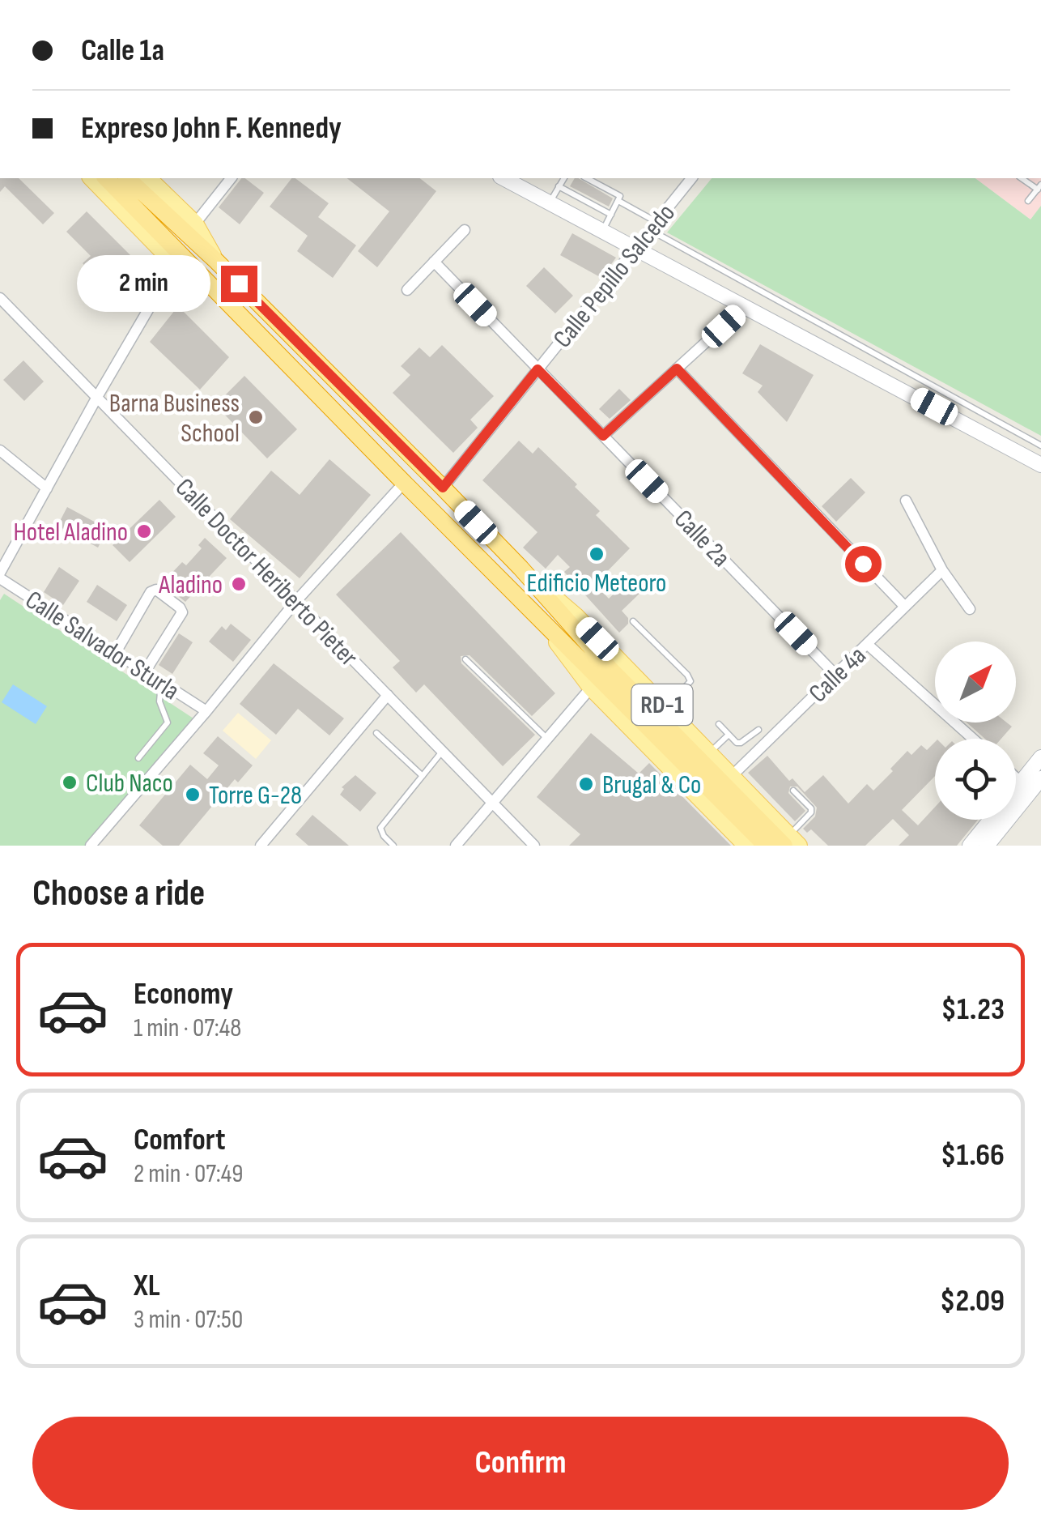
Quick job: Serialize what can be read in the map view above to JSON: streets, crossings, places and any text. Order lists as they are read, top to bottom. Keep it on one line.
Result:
{"streets":{"highway":["RD-1"],"street":["Calle Pepillo Salcedo","Calle 2a","Calle Doctor Heriberto Pieter","Calle Salvador Sturla","Calle 4a"]},"crossings":[["Calle Pepillo Salcedo","Calle 2a"],["Calle Pepillo Salcedo","RD-1"],["Calle 2a","Calle 4a"],["Calle 4a","RD-1"]],"places":["Barna Business School","Hotel Aladino","Edificio Meteoro","Aladino","Club Naco","Brugal & Co","Torre G-28"],"north":"top right","page":{"banner":["Calle 1a","Expreso John F. Kennedy"],"bubble":"2 min","heading":"Choose a ride","list":[{"name":"Economy","note":"1 min · 07:48","value":"$1.23"},{"name":"Comfort","note":"2 min · 07:49","value":"$1.66"},{"name":"XL","note":"3 min · 07:50","value":"$2.09"}],"buttons":"Confirm"}}
